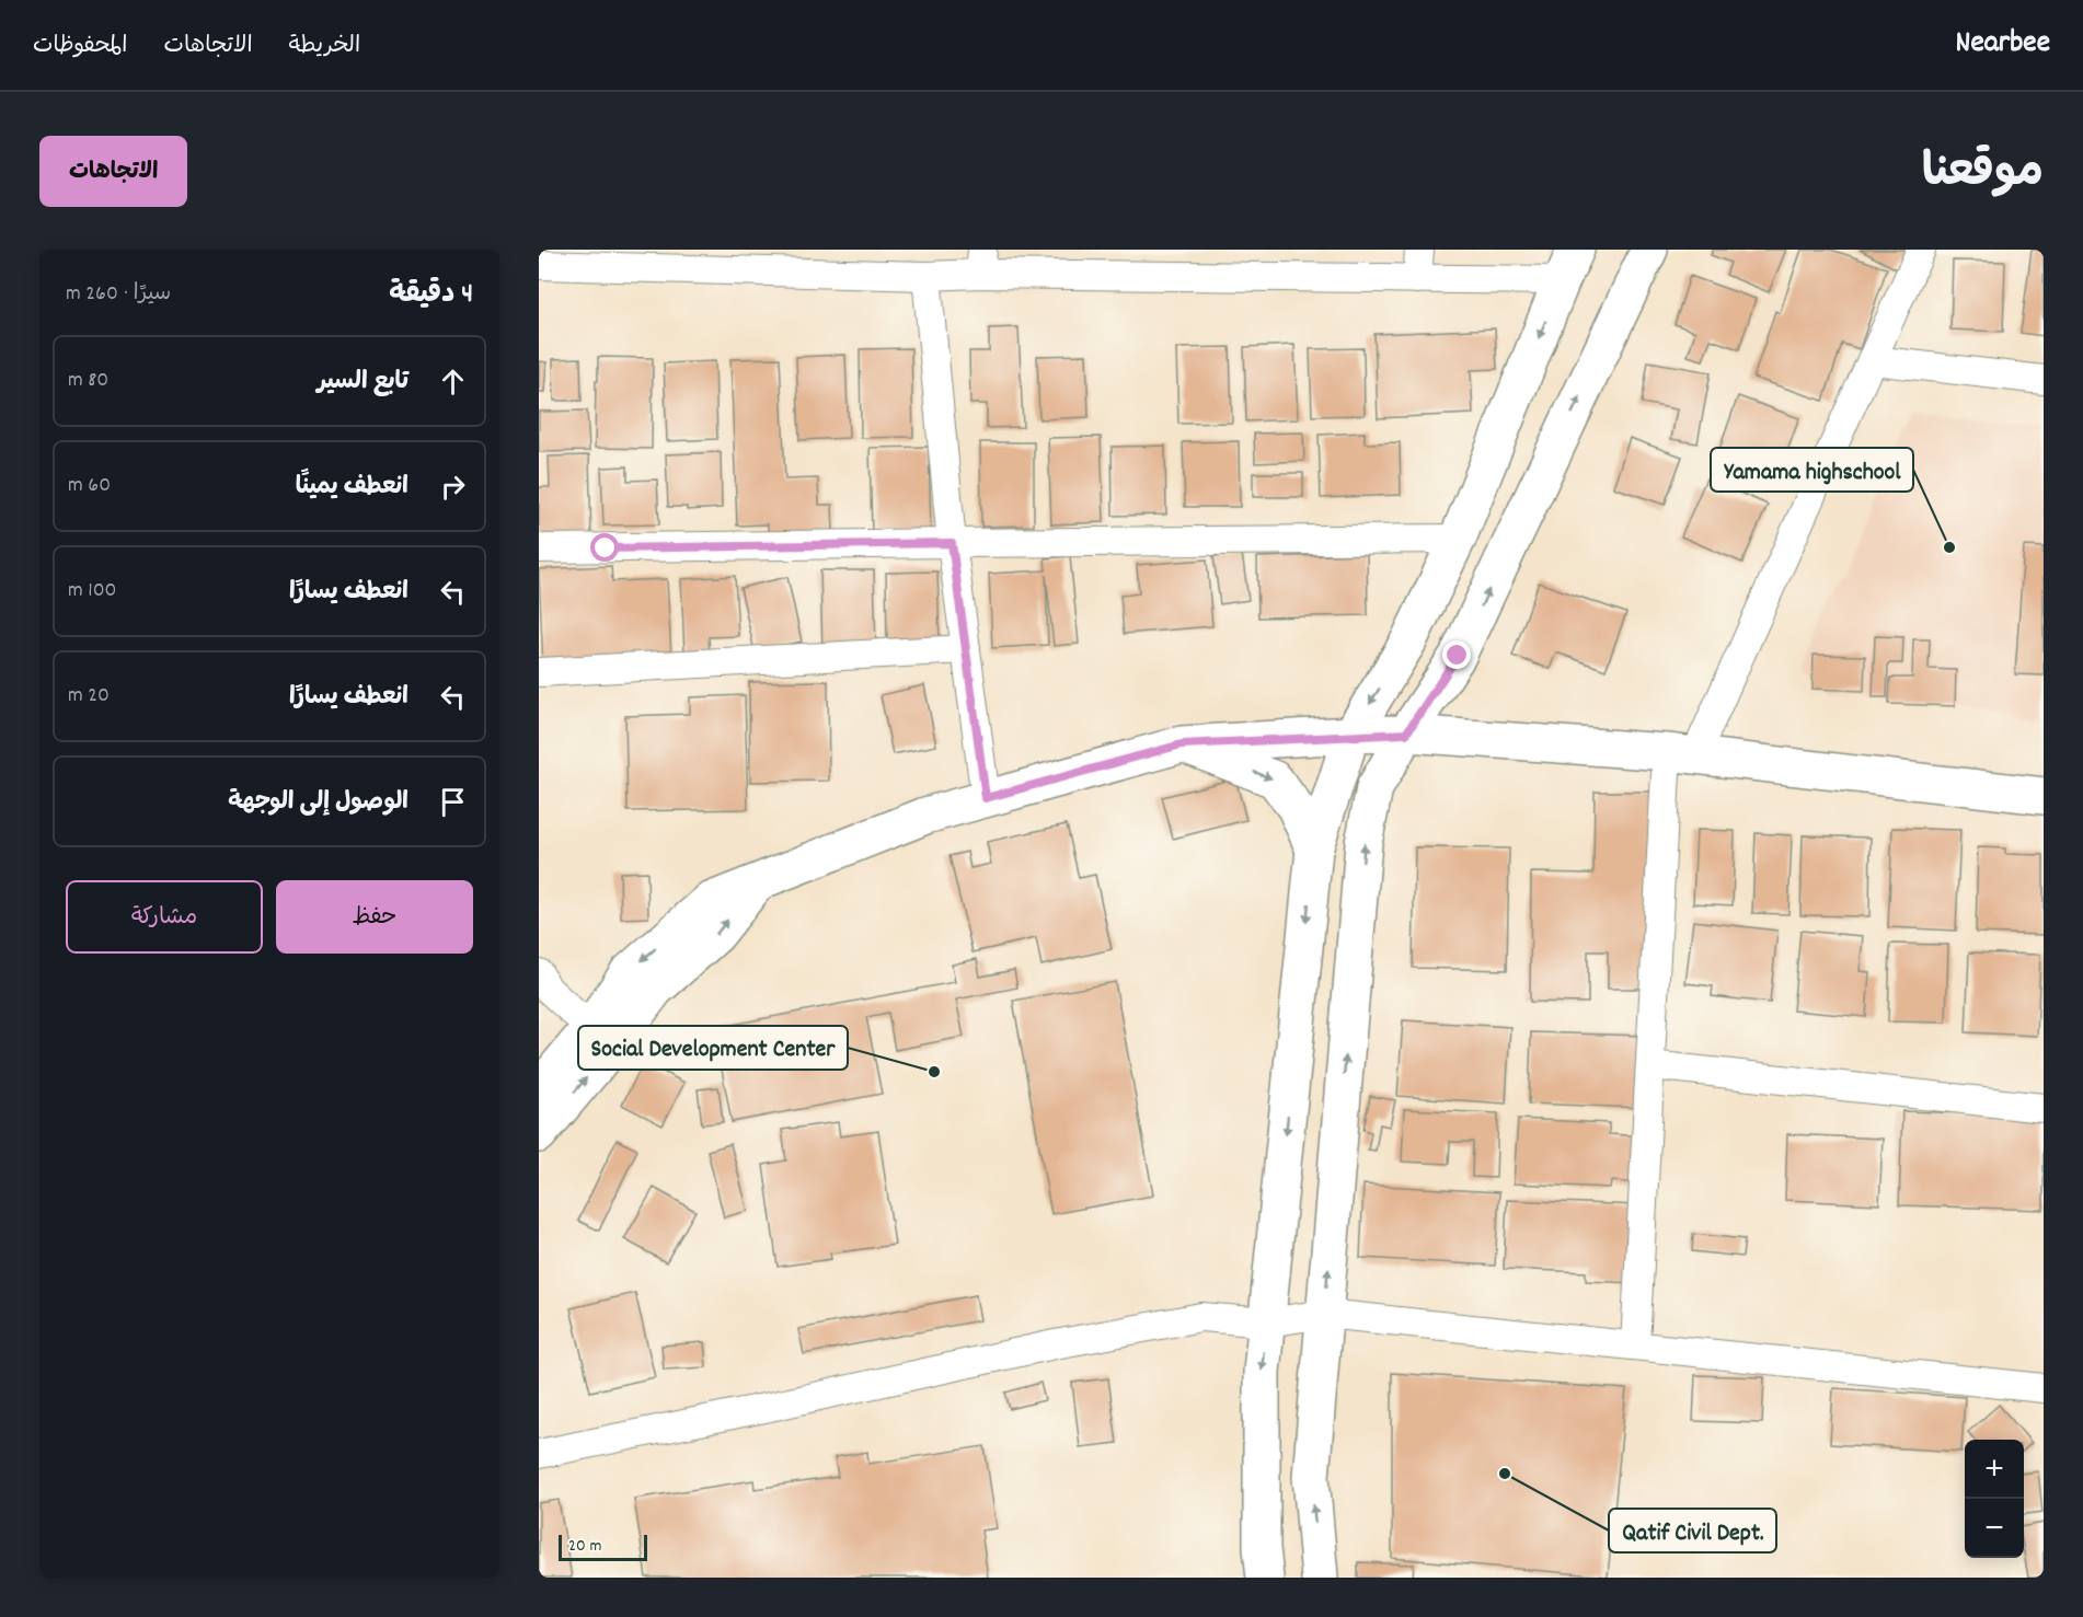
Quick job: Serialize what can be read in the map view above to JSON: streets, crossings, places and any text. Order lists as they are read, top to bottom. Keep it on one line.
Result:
{"places":["Yamama highschool","Social Development Center","Qatif Civil Dept."],"scale_bar":"20 m","page":{"header":"Nearbee","nav":["الخريطة","الاتجاهات","المحفوظات"],"title":"موقعنا","buttons":["الاتجاهات",["حفظ","مشاركة"]],"heading":["4 دقيقة","سيرًا · 260 m"],"list":[["تابع السير","80 m"],["انعطف يمينًا","60 m"],["انعطف يسارًا","100 m"],["انعطف يسارًا","20 m"],"الوصول إلى الوجهة"],"map_buttons":["+","−"],"scale":"20 m"}}
